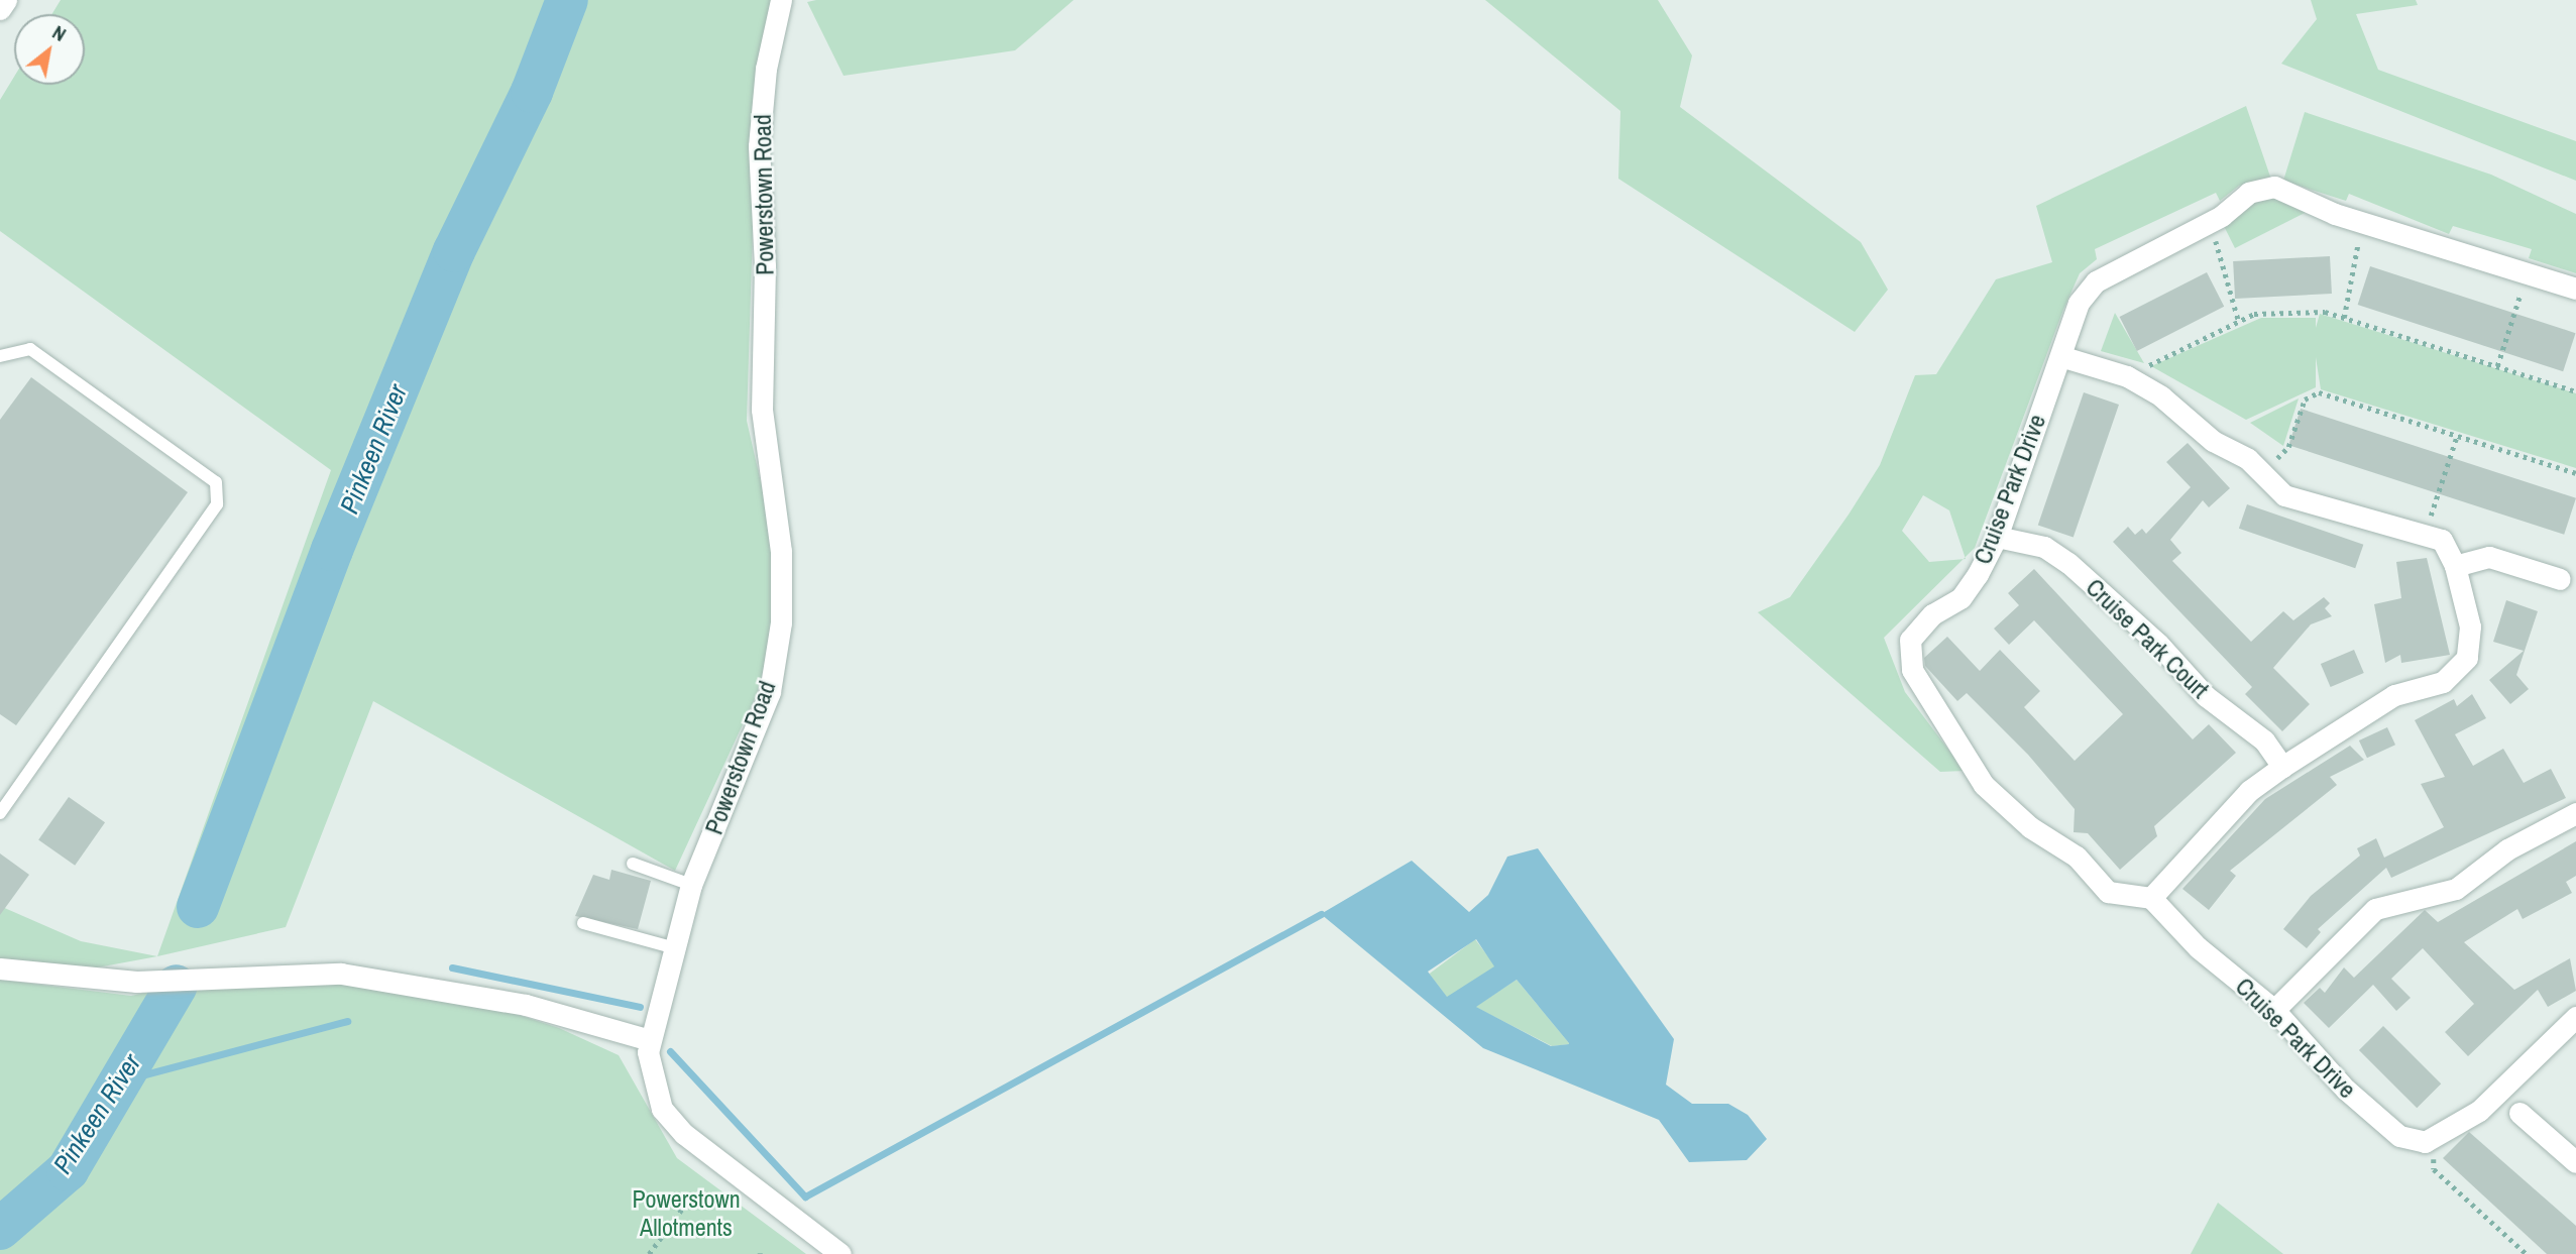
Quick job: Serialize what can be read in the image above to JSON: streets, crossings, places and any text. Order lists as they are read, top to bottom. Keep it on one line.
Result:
{"streets":{"street":["Powerstown Road","Cruise Park Drive","Cruise Park Court"]},"crossings":[["Cruise Park Drive","Cruise Park Court"]],"water":["Pinkeen River"],"parks":["Powerstown Allotments"],"north":"top right"}
